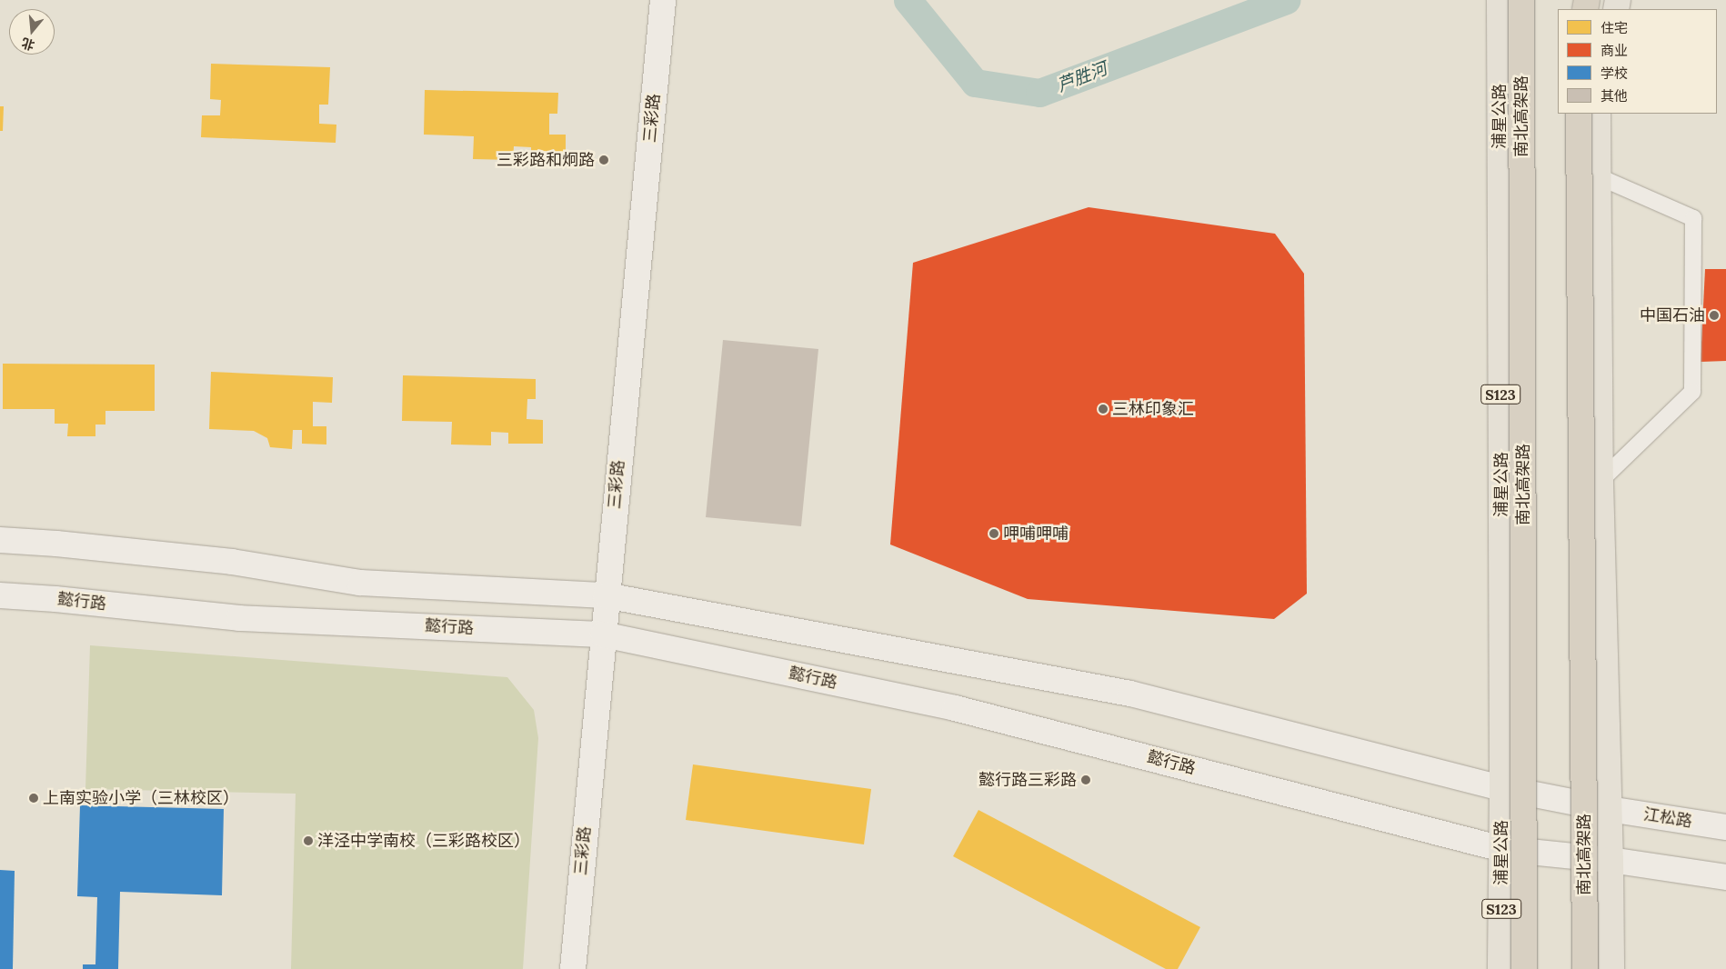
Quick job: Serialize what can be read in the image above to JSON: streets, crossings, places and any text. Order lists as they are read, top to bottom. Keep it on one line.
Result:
{"streets":{"highway":["南北高架路"],"main road":["浦星公路","S123"],"street":["三彩路","懿行路","江松路"]},"crossings":[["浦星公路","懿行路"],["三彩路","懿行路"]],"water":["芦胜河"],"places":["三彩路和炯路","中国石油","三林印象汇","呷哺呷哺","懿行路三彩路","上南实验小学（三林校区）","洋泾中学南校（三彩路校区）"],"legend":["住宅","商业","学校","其他"],"north":"bottom"}
